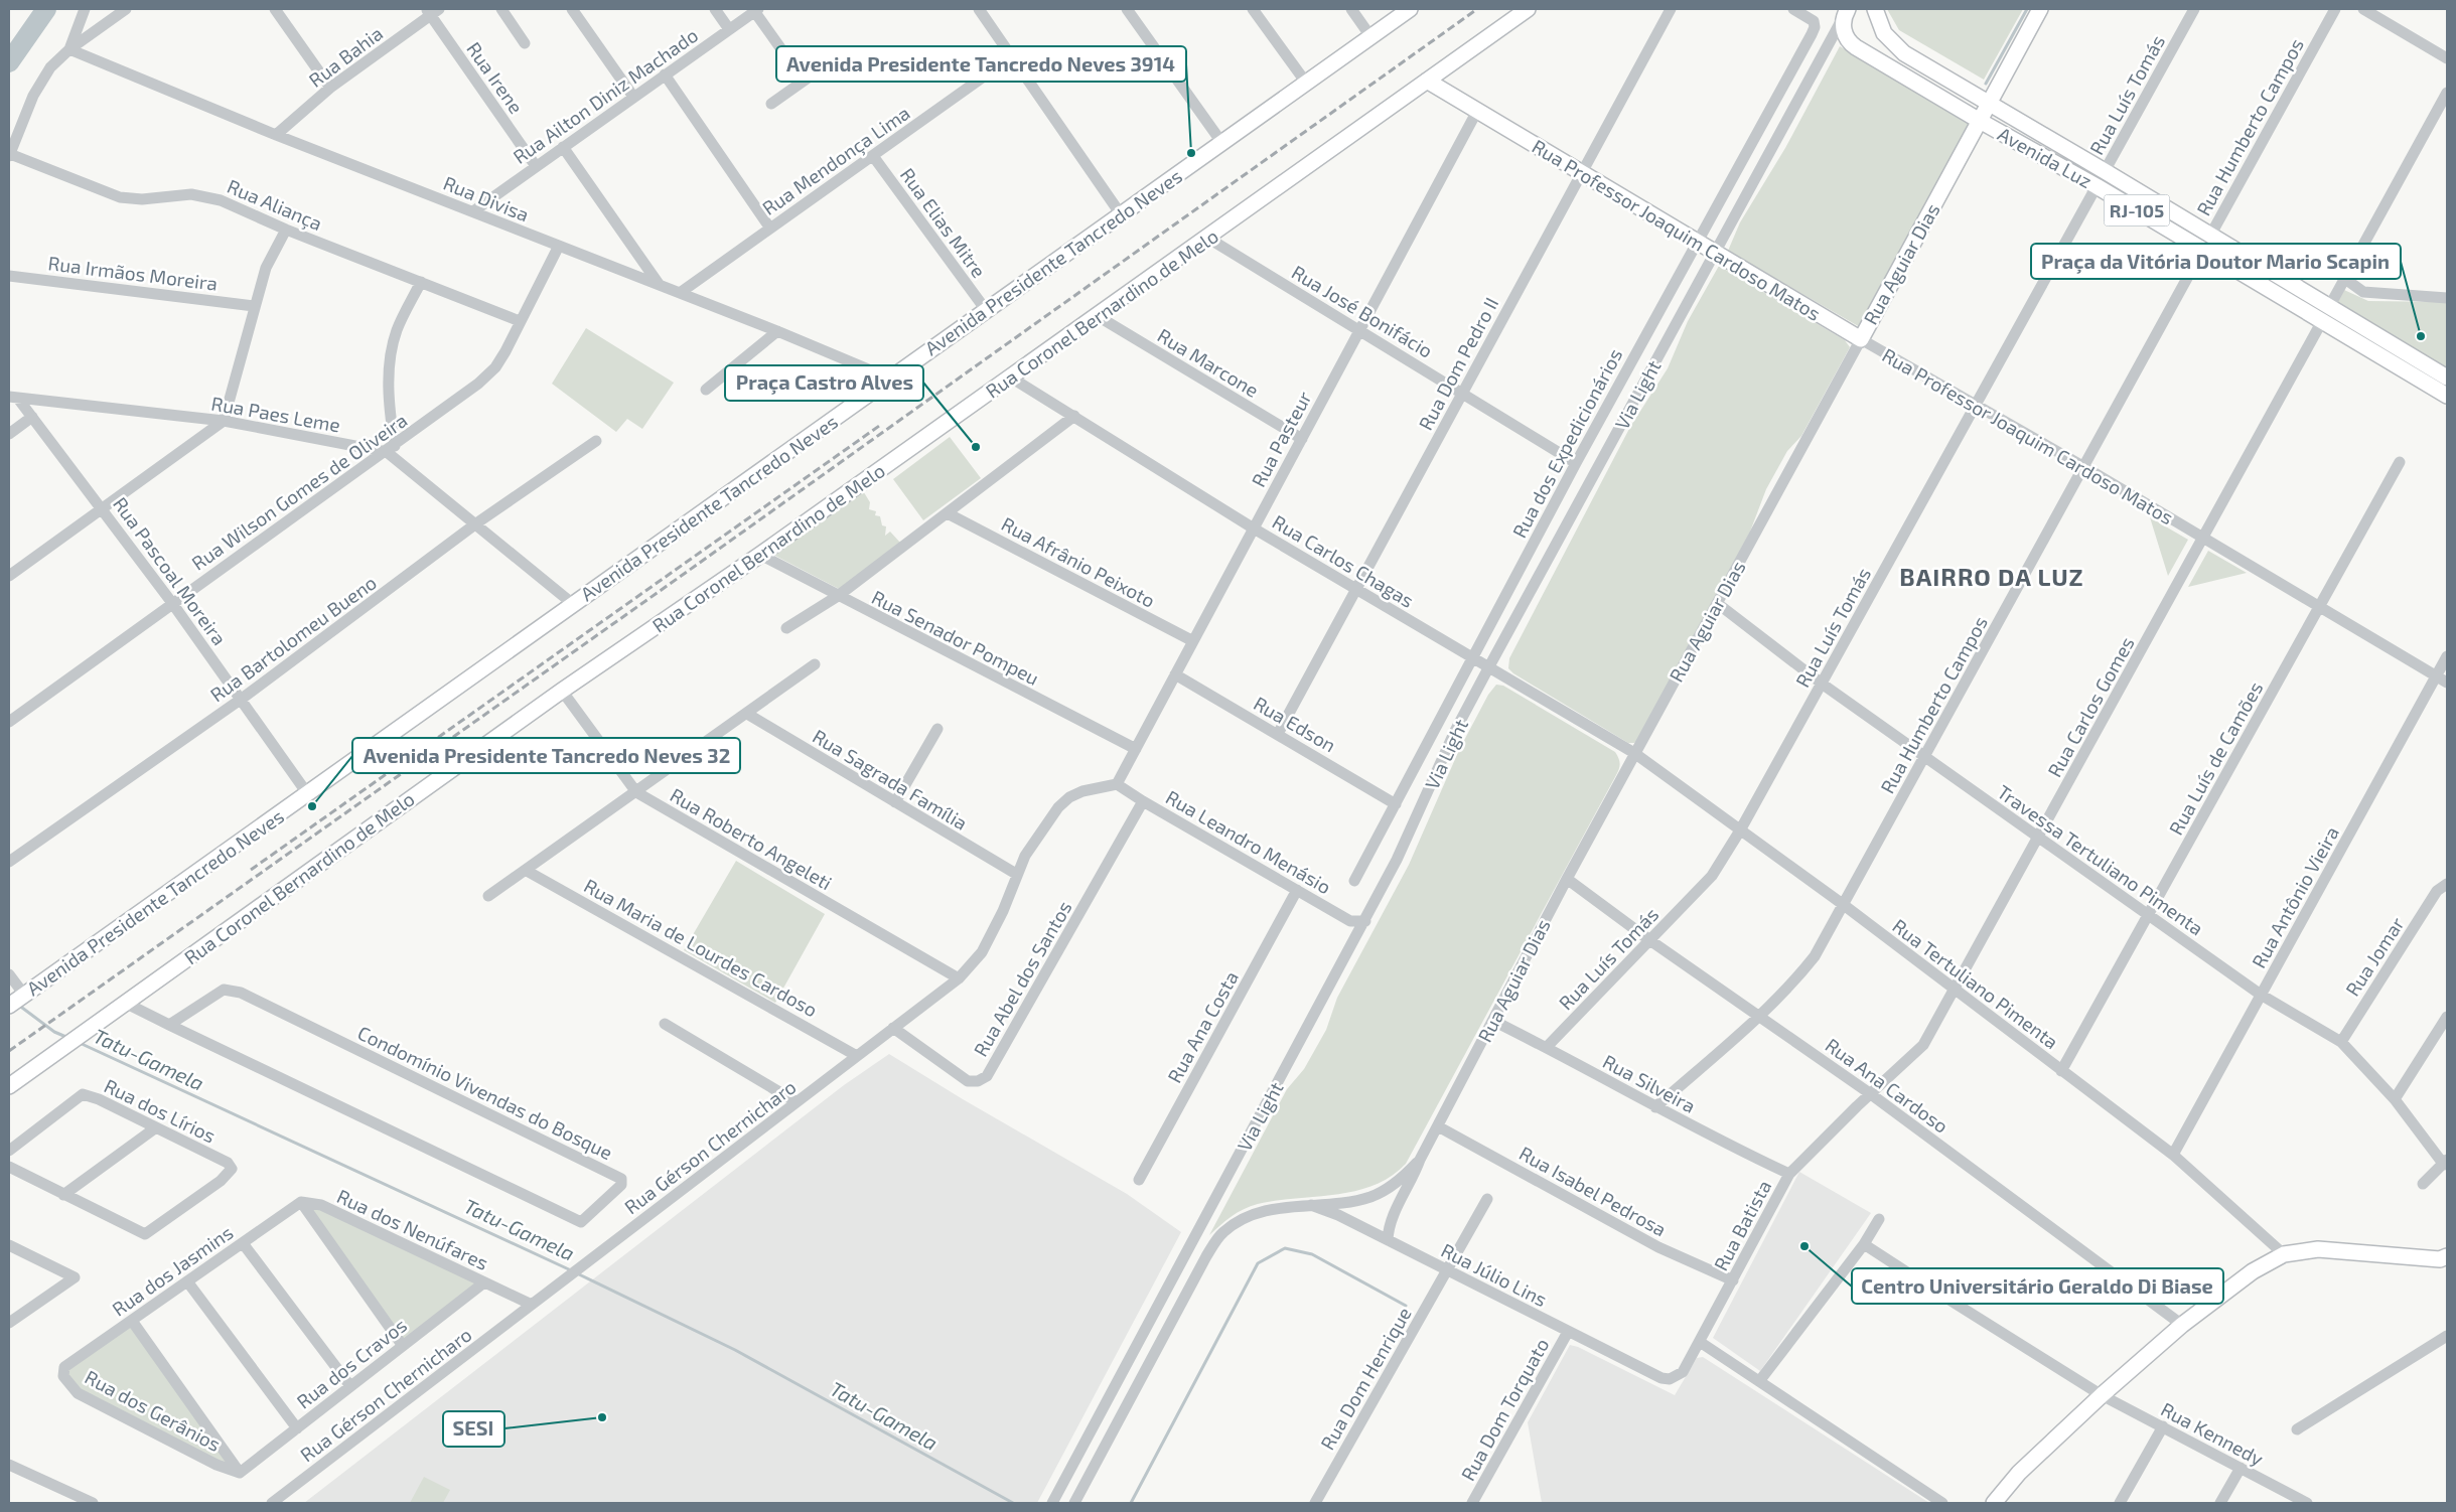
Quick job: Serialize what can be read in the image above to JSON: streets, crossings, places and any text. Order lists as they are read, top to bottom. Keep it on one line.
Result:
{"streets":{"main road":["Avenida Luz","RJ-105","Rua Professor Joaquim Cardoso Matos","Avenida Presidente Tancredo Neves","Rua Aguiar Dias","Rua Coronel Bernardino de Melo"],"street":["Rua Bahia","Rua Irene","Rua Luís Tomás","Rua Ailton Diniz Machado","Rua Humberto Campos","Rua Mendonça Lima","Rua Divisa","Rua Aliança","Rua Elias Mitre","Rua Irmãos Moreira","Rua José Bonifácio","Rua Marcone","Rua Dom Pedro II","Via Light","Rua Paes Leme","Rua Pasteur","Rua dos Expedicionários","Rua Wilson Gomes de Oliveira","Rua Carlos Chagas","Rua Afrânio Peixoto","Rua Pascoal Moreira","Rua Senador Pompeu","Rua Bartolomeu Bueno","Rua Carlos Gomes","Rua Edson","Rua Luís de Camões","Rua Sagrada Família","Rua Roberto Angeleti","Rua Leandro Menásio","Travessa Tertuliano Pimenta","Rua Antônio Vieira","Rua Maria de Lourdes Cardoso","Rua Jomar","Rua Abel dos Santos","Rua Tertuliano Pimenta","Rua Ana Costa","Rua Silveira","Rua Ana Cardoso","Condomínio Vivendas do Bosque","Rua dos Lírios","Rua Gérson Chernicharo","Rua Isabel Pedrosa","Rua Batista","Rua dos Nenúfares","Rua dos Jasmins","Rua Júlio Lins","Rua dos Cravos","Rua Dom Henrique","Rua Dom Torquato","Rua dos Gerânios","Rua Kennedy"]},"crossings":[["Rua Bahia","Rua Irene"],["Rua Bahia","Rua Divisa"],["Rua Irene","Rua Ailton Diniz Machado"],["Rua Luís Tomás","Avenida Luz"],["Rua Luís Tomás","Rua Professor Joaquim Cardoso Matos"],["Rua Luís Tomás","Travessa Tertuliano Pimenta"],["Rua Luís Tomás","Rua Tertuliano Pimenta"],["Rua Luís Tomás","Rua Silveira"],["Rua Luís Tomás","Rua Ana Cardoso"],["Rua Ailton Diniz Machado","Rua Divisa"],["Rua Humberto Campos","Avenida Luz"],["Rua Humberto Campos","Rua Professor Joaquim Cardoso Matos"],["Rua Humberto Campos","Travessa Tertuliano Pimenta"],["Rua Humberto Campos","Rua Tertuliano Pimenta"],["Rua Humberto Campos","Rua Silveira"],["Rua Humberto Campos","Rua Ana Cardoso"],["Avenida Luz","Rua Aguiar Dias"],["Avenida Luz","Via Light"],["Avenida Luz","Rua Carlos Gomes"],["Rua Mendonça Lima","Rua Divisa"],["Rua Mendonça Lima","Rua Elias Mitre"],["Rua Divisa","Avenida Presidente Tancredo Neves"],["Rua Divisa","Rua Wilson Gomes de Oliveira"],["Rua Aliança","Rua Wilson Gomes de Oliveira"],["Rua Elias Mitre","Avenida Presidente Tancredo Neves"],["Rua Professor Joaquim Cardoso Matos","Rua Aguiar Dias"],["Rua Professor Joaquim Cardoso Matos","Rua Coronel Bernardino de Melo"],["Rua Professor Joaquim Cardoso Matos","Rua Dom Pedro II"],["Rua Professor Joaquim Cardoso Matos","Via Light"],["Rua Professor Joaquim Cardoso Matos","Rua Pasteur"],["Rua Professor Joaquim Cardoso Matos","Rua dos Expedicionários"],["Rua Professor Joaquim Cardoso Matos","Rua Carlos Gomes"],["Rua Professor Joaquim Cardoso Matos","Rua Luís de Camões"],["Rua Professor Joaquim Cardoso Matos","Rua Antônio Vieira"],["Avenida Presidente Tancredo Neves","Rua Paes Leme"],["Avenida Presidente Tancredo Neves","Rua Pascoal Moreira"],["Rua Aguiar Dias","Rua Carlos Chagas"],["Rua Aguiar Dias","Travessa Tertuliano Pimenta"],["Rua Aguiar Dias","Rua Tertuliano Pimenta"],["Rua Aguiar Dias","Rua Silveira"],["Rua Aguiar Dias","Rua Ana Cardoso"],["Rua Aguiar Dias","Rua Isabel Pedrosa"],["Rua Aguiar Dias","Rua Júlio Lins"],["Rua José Bonifácio","Rua Coronel Bernardino de Melo"],["Rua José Bonifácio","Rua Dom Pedro II"],["Rua José Bonifácio","Rua Pasteur"],["Rua José Bonifácio","Rua dos Expedicionários"],["Rua Coronel Bernardino de Melo","Rua Marcone"],["Rua Coronel Bernardino de Melo","Rua Carlos Chagas"],["Rua Coronel Bernardino de Melo","Rua Senador Pompeu"],["Rua Coronel Bernardino de Melo","Rua Roberto Angeleti"],["Rua Coronel Bernardino de Melo","Condomínio Vivendas do Bosque"],["Rua Marcone","Rua Pasteur"],["Rua Dom Pedro II","Rua Carlos Chagas"],["Rua Dom Pedro II","Rua Edson"],["Via Light","Rua Carlos Chagas"],["Via Light","Rua Leandro Menásio"],["Rua Paes Leme","Rua Wilson Gomes de Oliveira"],["Rua Paes Leme","Rua Pascoal Moreira"],["Rua Paes Leme","Rua Bartolomeu Bueno"],["Rua Pasteur","Rua Carlos Chagas"],["Rua Pasteur","Rua Afrânio Peixoto"],["Rua Pasteur","Rua Senador Pompeu"],["Rua Pasteur","Rua Edson"],["Rua Pasteur","Rua Leandro Menásio"],["Rua Pasteur","Rua Gérson Chernicharo"],["Rua dos Expedicionários","Rua Carlos Chagas"],["Rua dos Expedicionários","Rua Edson"],["Rua Wilson Gomes de Oliveira","Rua Pascoal Moreira"],["Rua Carlos Chagas","Rua Tertuliano Pimenta"],["Rua Pascoal Moreira","Rua Bartolomeu Bueno"],["Rua Carlos Gomes","Travessa Tertuliano Pimenta"],["Rua Carlos Gomes","Rua Tertuliano Pimenta"],["Rua Carlos Gomes","Rua Ana Cardoso"],["Rua Carlos Gomes","Rua Batista"],["Rua Luís de Camões","Travessa Tertuliano Pimenta"],["Rua Luís de Camões","Rua Tertuliano Pimenta"],["Rua Sagrada Família","Rua Gérson Chernicharo"],["Rua Roberto Angeleti","Rua Gérson Chernicharo"],["Rua Leandro Menásio","Rua Abel dos Santos"],["Rua Leandro Menásio","Rua Ana Costa"],["Rua Leandro Menásio","Rua Gérson Chernicharo"],["Travessa Tertuliano Pimenta","Rua Antônio Vieira"],["Travessa Tertuliano Pimenta","Rua Jomar"],["Rua Antônio Vieira","Rua Tertuliano Pimenta"],["Rua Maria de Lourdes Cardoso","Rua Gérson Chernicharo"],["Rua Abel dos Santos","Rua Gérson Chernicharo"],["Rua Silveira","Rua Batista"],["Rua Ana Cardoso","Rua Batista"],["Rua Gérson Chernicharo","Rua dos Nenúfares"],["Rua Isabel Pedrosa","Rua Batista"],["Rua Batista","Rua Júlio Lins"],["Rua dos Nenúfares","Rua dos Jasmins"],["Rua dos Nenúfares","Rua dos Cravos"],["Rua dos Jasmins","Rua dos Gerânios"],["Rua Júlio Lins","Rua Dom Henrique"],["Rua Júlio Lins","Rua Dom Torquato"],["Rua dos Cravos","Rua dos Gerânios"]],"districts":["BAIRRO DA LUZ"],"water":["Tatu-Gamela"],"places":["Avenida Presidente Tancredo Neves 3914","Praça da Vitória Doutor Mario Scapin","Praça Castro Alves","Avenida Presidente Tancredo Neves 32","Centro Universitário Geraldo Di Biase","SESI"]}
